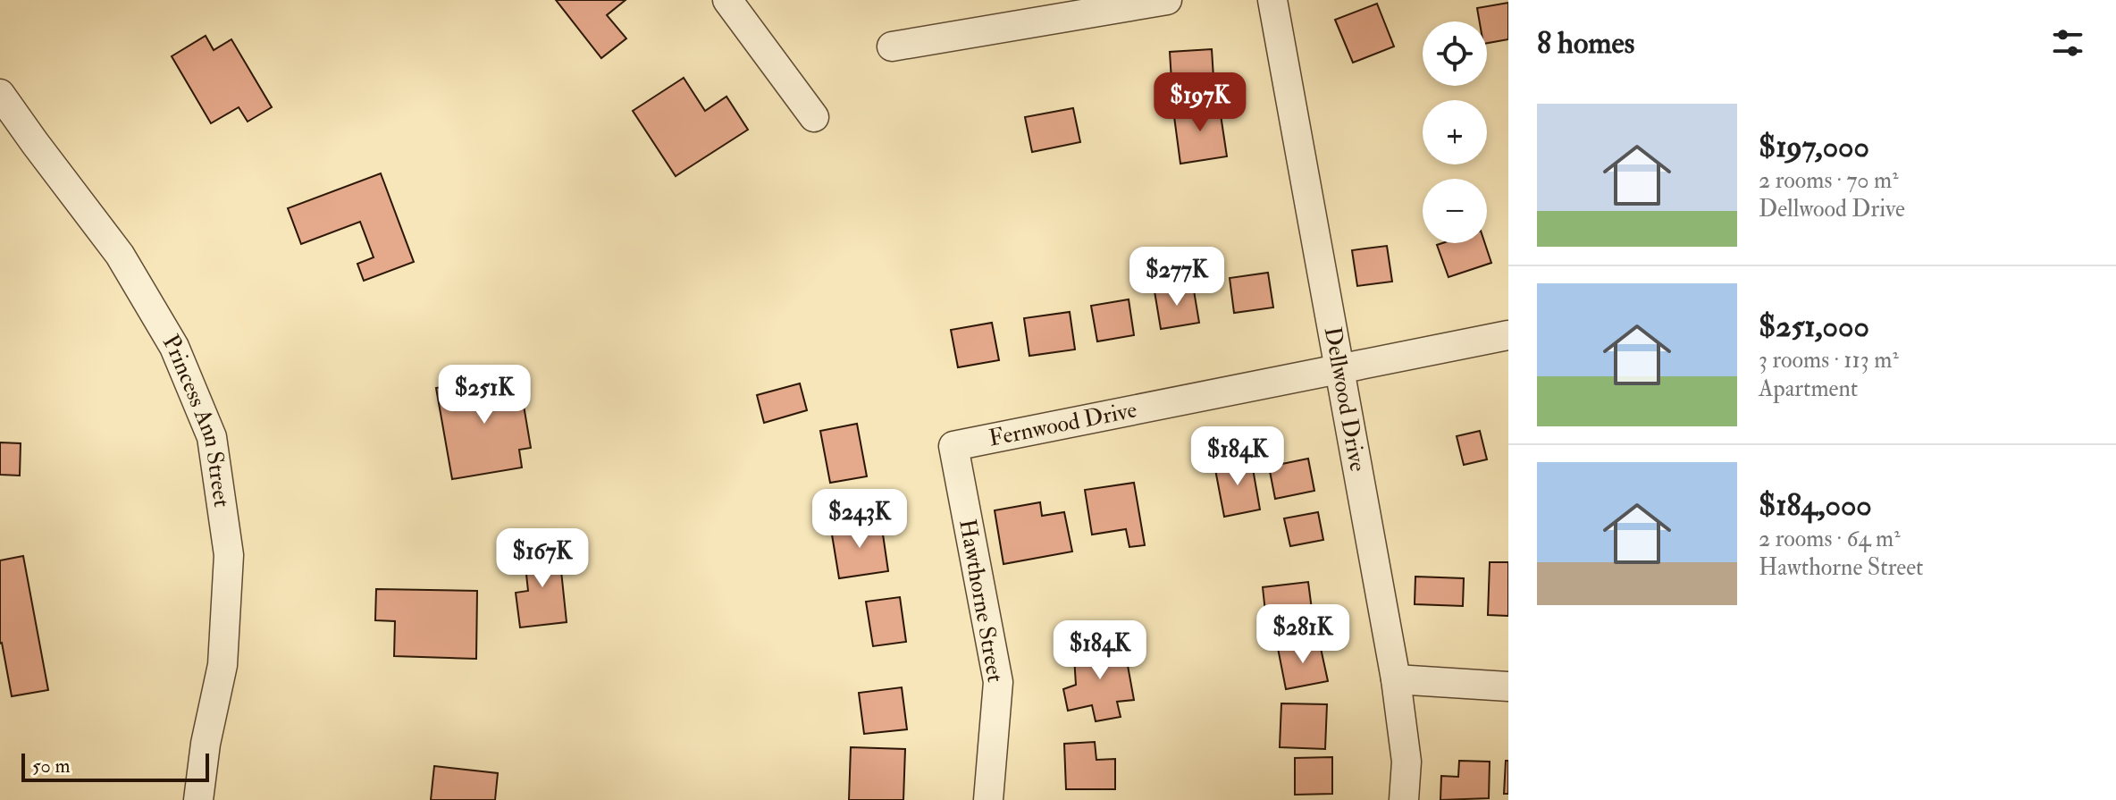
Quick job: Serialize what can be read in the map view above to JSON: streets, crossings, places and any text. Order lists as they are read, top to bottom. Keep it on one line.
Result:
{"streets":{"street":["Dellwood Drive","Princess Ann Street","Fernwood Drive","Hawthorne Street"]},"crossings":[["Dellwood Drive","Fernwood Drive"],["Fernwood Drive","Hawthorne Street"]],"scale_bar":"50 m","page":{"heading":"8 homes","map_buttons":["+","−"],"price":["$197K","$277K","$251K","$184K","$243K","$167K","$281K","$184K"],"list":[{"name":"$197,000","note":"2 rooms · 70 m² · Dellwood Drive"},{"name":"$251,000","note":"3 rooms · 113 m² · Apartment"},{"name":"$184,000","note":"2 rooms · 64 m² · Hawthorne Street"}],"scale":"50 m"}}
